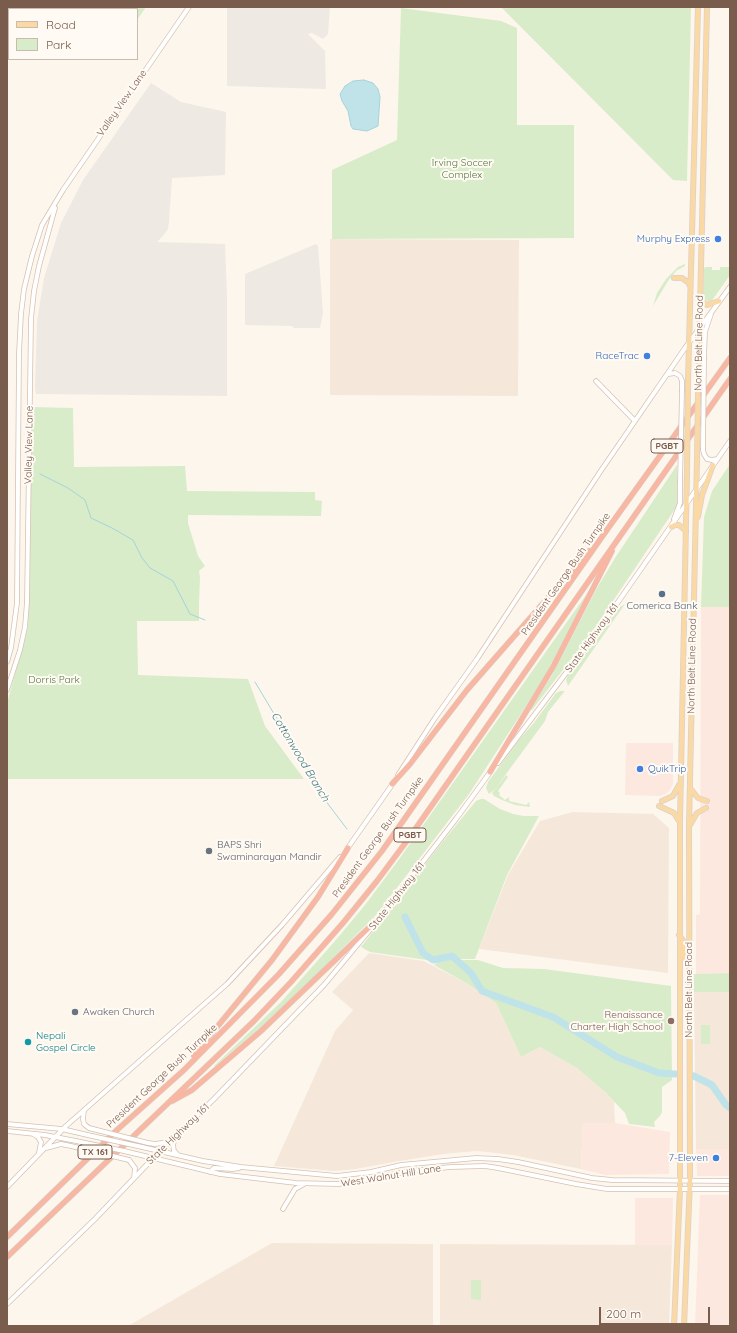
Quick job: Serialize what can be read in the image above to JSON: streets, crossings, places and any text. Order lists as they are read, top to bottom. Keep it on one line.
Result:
{"streets":{"highway":["PGBT","President George Bush Turnpike","TX 161"],"main road":["Valley View Lane","North Belt Line Road","State Highway 161","West Walnut Hill Lane"]},"crossings":[["North Belt Line Road","State Highway 161"],["North Belt Line Road","West Walnut Hill Lane"],["PGBT","TX 161"],["State Highway 161","West Walnut Hill Lane"]],"water":["Cottonwood Branch"],"parks":["Irving Soccer Complex","Dorris Park"],"places":["Murphy Express","RaceTrac","Comerica Bank","QuikTrip","BAPS Shri Swaminarayan Mandir","Awaken Church","Renaissance Charter High School","Nepali Gospel Circle","7-Eleven"],"legend":["Road","Park"],"scale_bar":"200 m"}
